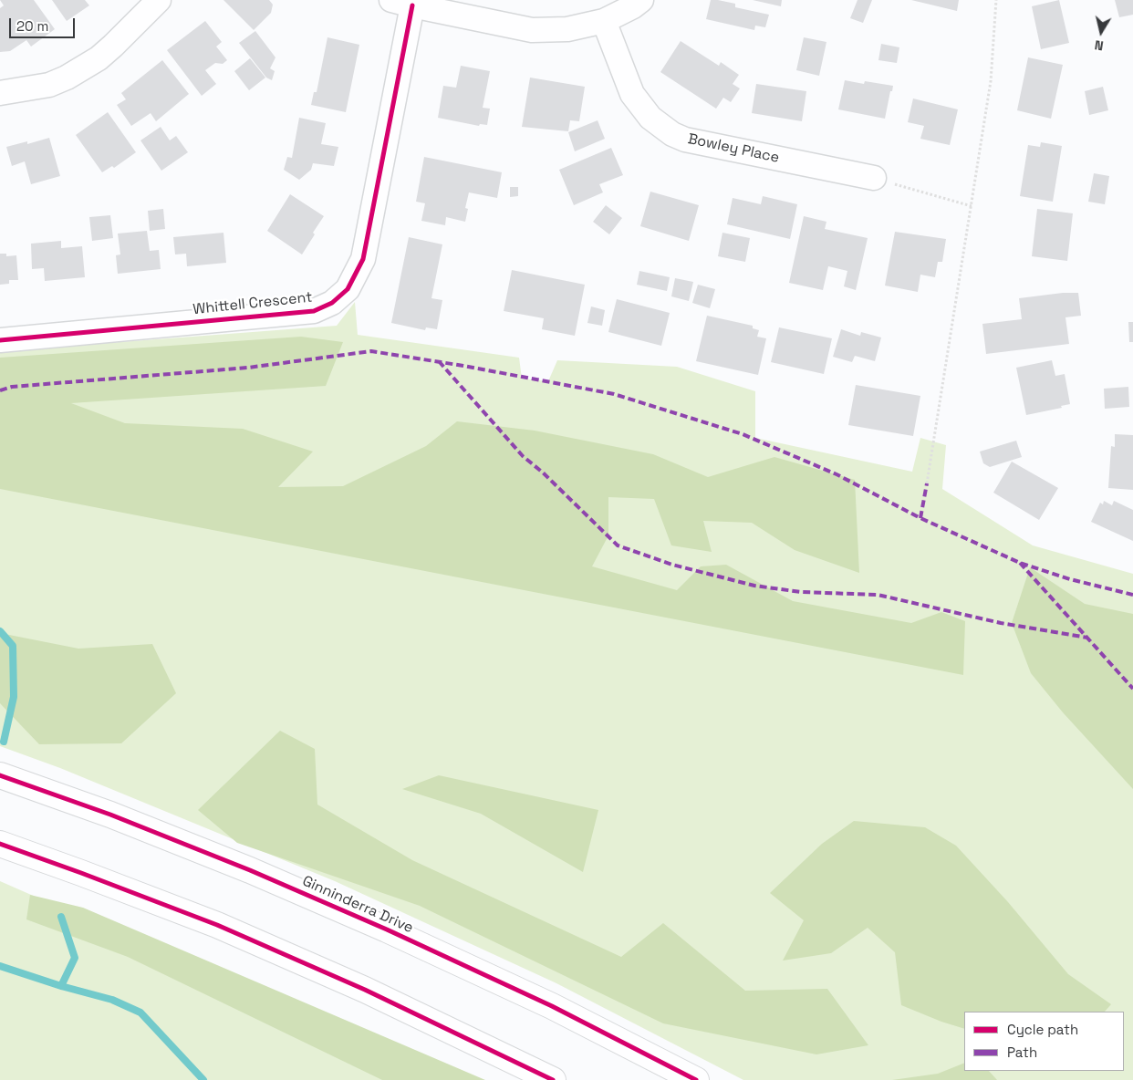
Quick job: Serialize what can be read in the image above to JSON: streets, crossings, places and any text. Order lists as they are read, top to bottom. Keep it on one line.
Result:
{"streets":{"main road":["Ginninderra Drive"],"street":["Bowley Place","Whittell Crescent"]},"legend":["Cycle path","Path"],"scale_bar":"20 m","north":"bottom"}
